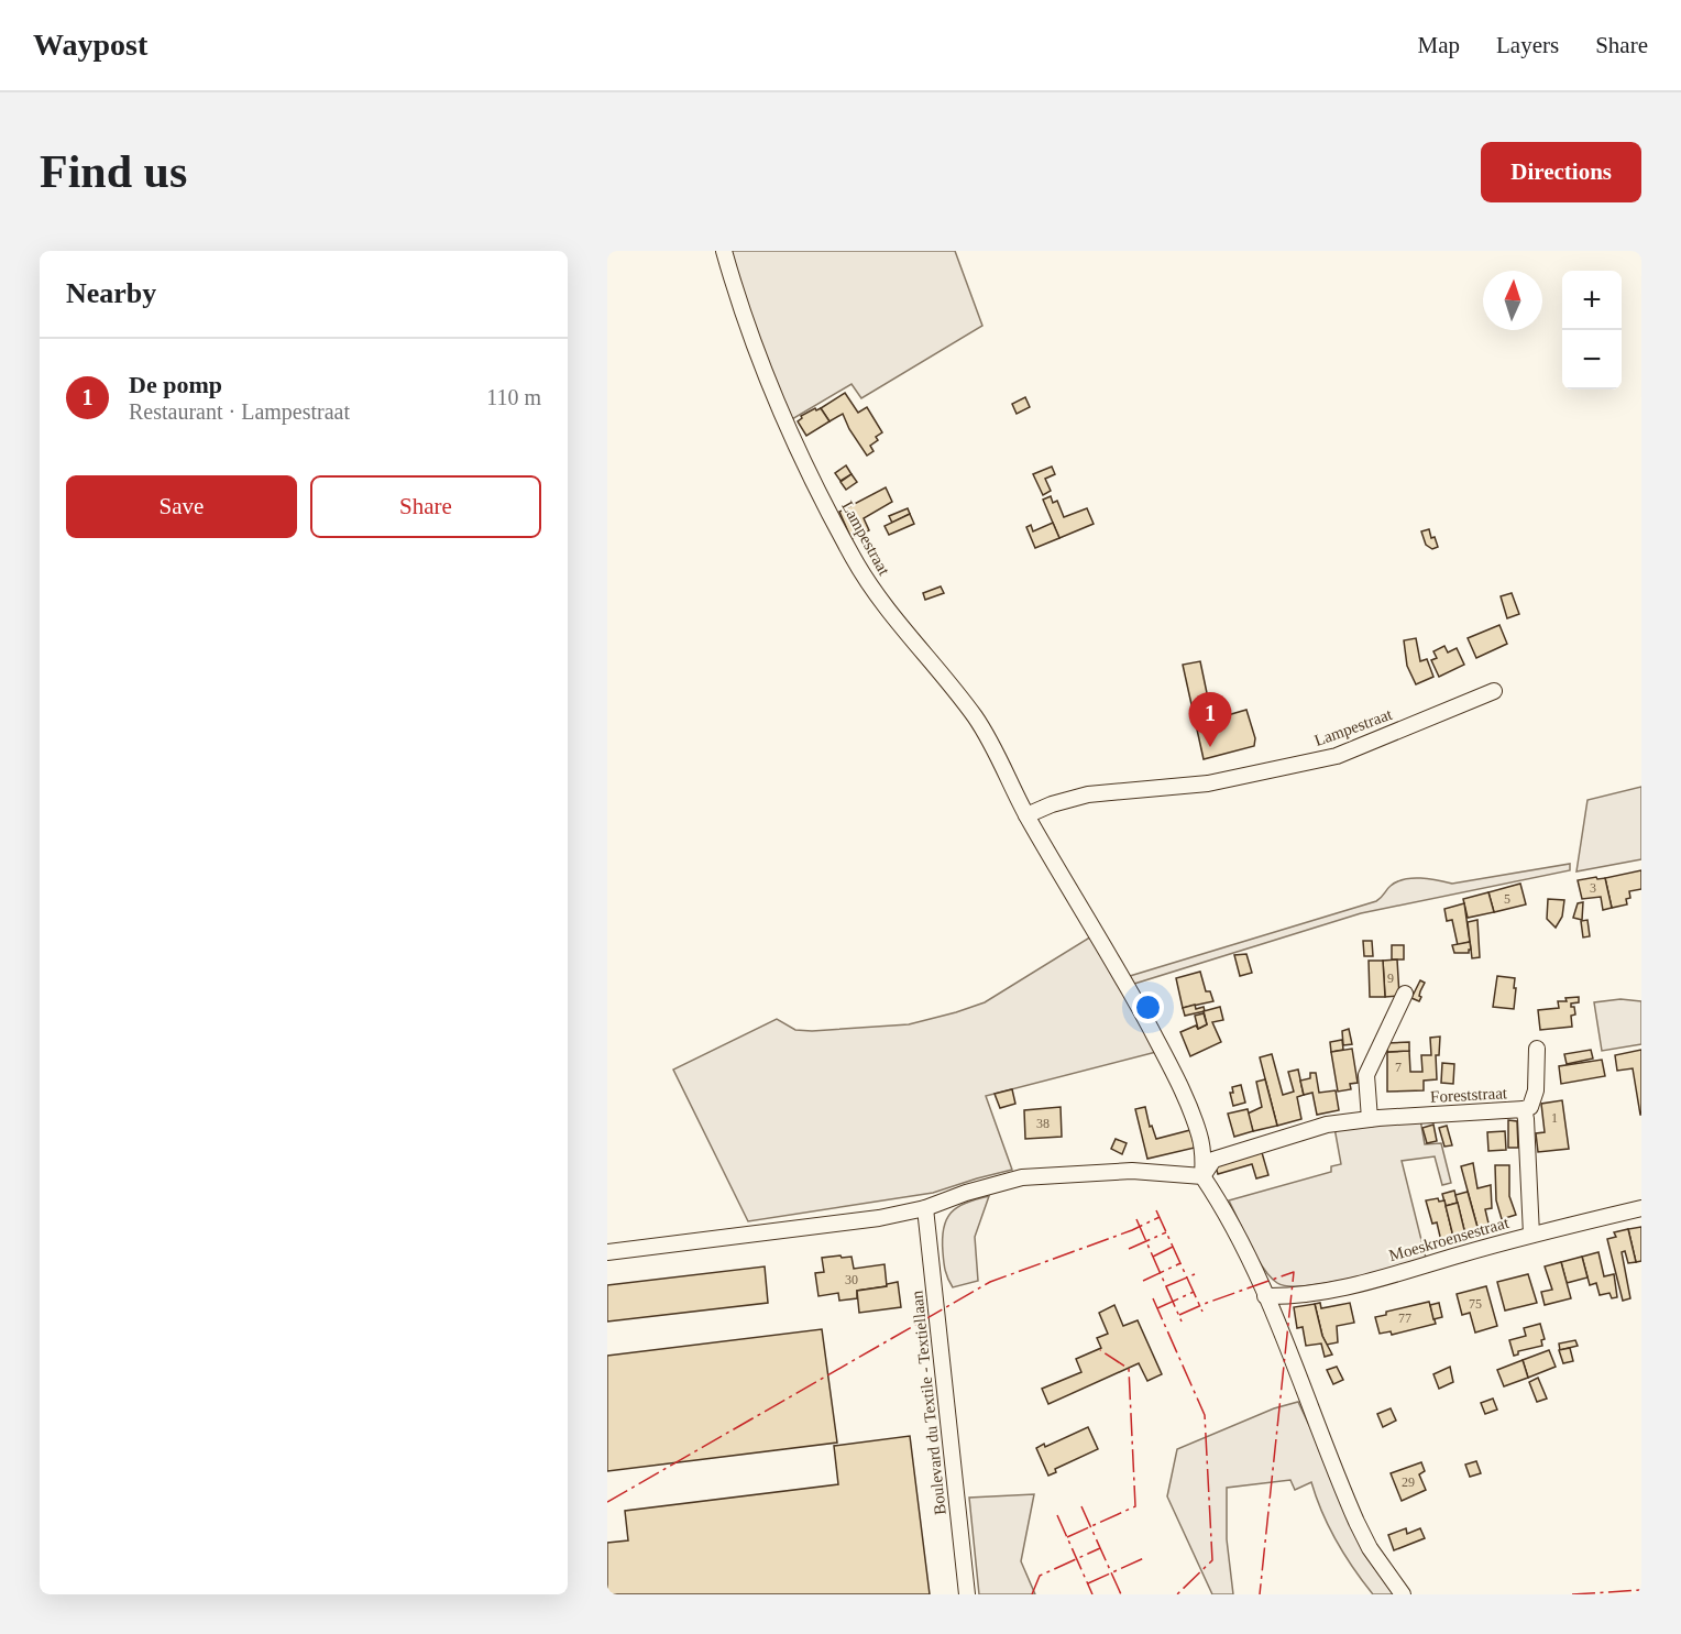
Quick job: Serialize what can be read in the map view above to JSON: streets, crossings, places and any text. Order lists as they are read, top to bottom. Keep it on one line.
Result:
{"streets":{"street":["Lampestraat","Foreststraat","Moeskroensestraat","Boulevard du Textile - Textiellaan"]},"crossings":[["Lampestraat","Foreststraat"],["Foreststraat","Moeskroensestraat"]],"house_numbers":["3","5","9","7","1","38","30","75","77","29"],"north":"top","page":{"header":"Waypost","nav":["Map","Layers","Share"],"buttons":["Directions",["Save","Share"]],"title":"Find us","heading":"Nearby","map_buttons":["+","−"],"list":[{"mark":"1","name":"De pomp","note":"Restaurant · Lampestraat","value":"110 m"}],"pins":"1"}}
